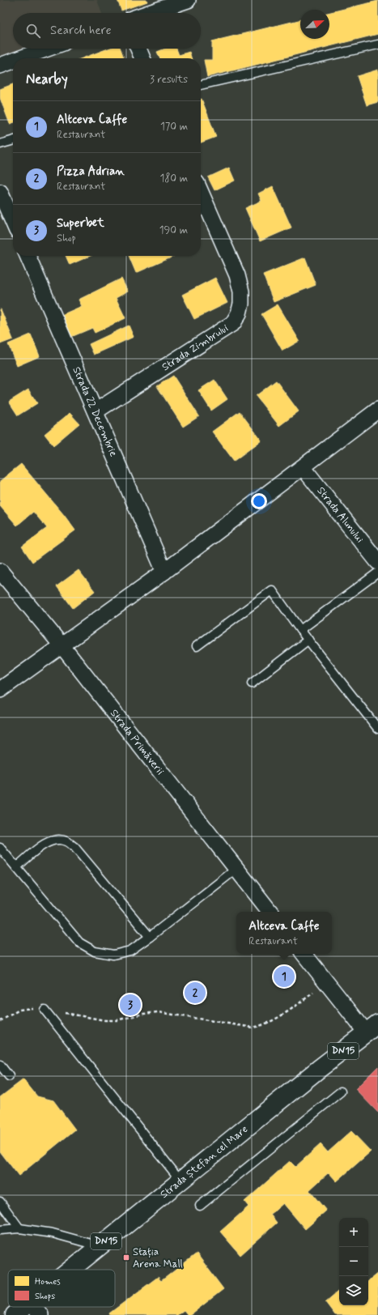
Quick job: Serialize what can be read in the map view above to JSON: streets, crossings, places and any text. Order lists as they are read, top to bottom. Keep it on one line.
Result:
{"streets":{"main road":["DN15","Strada Ștefan cel Mare"],"street":["Strada Zimbrului","Strada 22 Decembrie","Strada Alunului","Strada Primăverii"]},"crossings":[["Strada Zimbrului","Strada 22 Decembrie"]],"places":{"transit":["Stația Arena Mall"]},"legend":["Homes","Shops"],"north":"top right","page":{"search":"Search here","heading":["Nearby","3 results"],"list":[{"mark":"1","name":"Altceva Caffe","note":"Restaurant","value":"170 m"},{"mark":"2","name":"Pizza Adrian","note":"Restaurant","value":"180 m"},{"mark":"3","name":"Superbet","note":"Shop","value":"190 m"}],"popup":["Altceva Caffe","Restaurant"],"pins":["1","2","3"],"map_buttons":["+","−"]}}
